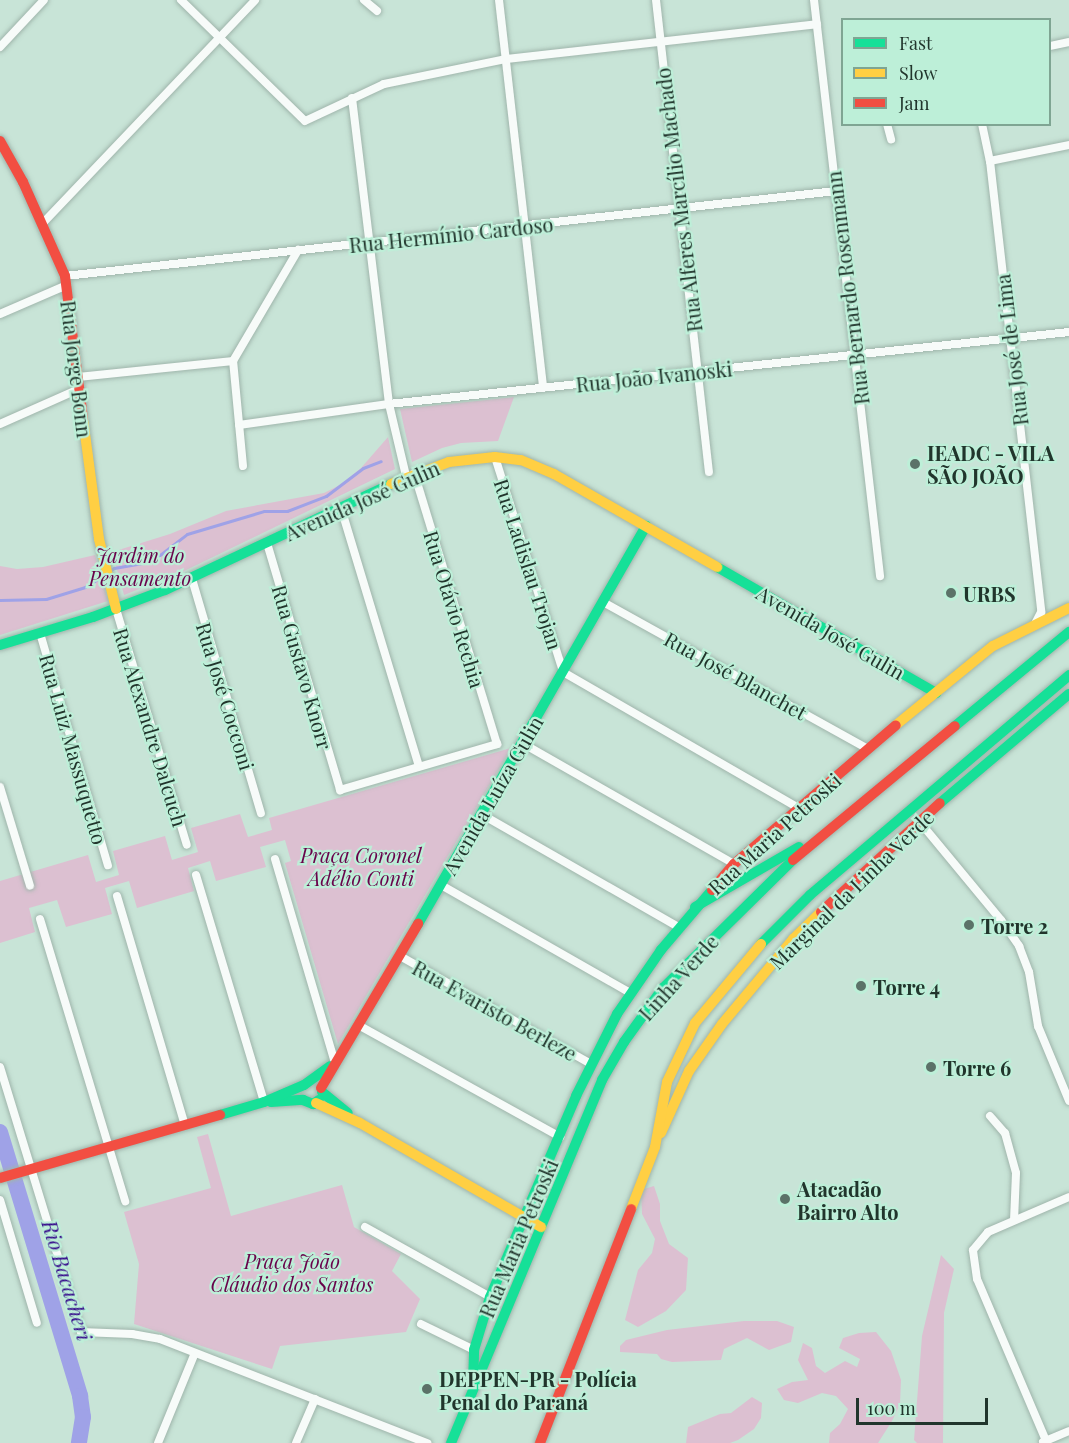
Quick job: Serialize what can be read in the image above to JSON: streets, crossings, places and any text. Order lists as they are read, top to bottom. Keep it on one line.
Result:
{"streets":{"main road":["Rua Jorge Bonn","Avenida José Gulin","Avenida Luíza Gulin","Rua Maria Petroski","Marginal da Linha Verde","Linha Verde"],"street":["Rua Alferes Marcílio Machado","Rua Hermínio Cardoso","Rua Bernardo Rosenmann","Rua José de Lima","Rua João Ivanoski","Rua Ladislau Trojan","Rua Otávio Rechia","Rua Gustavo Knorr","Rua José Blanchet","Rua José Cocconi","Rua Alexandre Dalcuch","Rua Luiz Massuquetto","Rua Evaristo Berleze"]},"crossings":[["Rua Alferes Marcílio Machado","Rua Hermínio Cardoso"],["Rua Alferes Marcílio Machado","Rua João Ivanoski"],["Rua Hermínio Cardoso","Rua Bernardo Rosenmann"],["Rua Hermínio Cardoso","Rua Jorge Bonn"],["Rua Hermínio Cardoso","Rua Otávio Rechia"],["Rua Bernardo Rosenmann","Rua João Ivanoski"],["Rua José de Lima","Rua João Ivanoski"],["Rua Jorge Bonn","Avenida José Gulin"],["Rua Jorge Bonn","Rua Alexandre Dalcuch"],["Rua João Ivanoski","Rua Otávio Rechia"],["Avenida José Gulin","Rua Ladislau Trojan"],["Avenida José Gulin","Rua Otávio Rechia"],["Avenida José Gulin","Rua Gustavo Knorr"],["Avenida José Gulin","Rua José Cocconi"],["Avenida José Gulin","Rua Alexandre Dalcuch"],["Avenida José Gulin","Rua Luiz Massuquetto"],["Avenida José Gulin","Avenida Luíza Gulin"],["Avenida José Gulin","Rua Maria Petroski"],["Rua Ladislau Trojan","Avenida Luíza Gulin"],["Rua Otávio Rechia","Rua Gustavo Knorr"],["Rua José Blanchet","Avenida Luíza Gulin"],["Rua José Blanchet","Rua Maria Petroski"],["Avenida Luíza Gulin","Rua Evaristo Berleze"],["Rua Maria Petroski","Linha Verde"],["Rua Maria Petroski","Rua Evaristo Berleze"],["Marginal da Linha Verde","Linha Verde"]],"water":["Rio Bacacheri"],"parks":["Jardim do Pensamento","Praça Coronel Adélio Conti","Praça João Cláudio dos Santos"],"places":["IEADC - VILA SÃO JOÃO","URBS","Torre 2","Torre 4","Torre 6","Atacadão Bairro Alto","DEPPEN-PR - Polícia Penal do Paraná"],"legend":["Fast","Slow","Jam"],"scale_bar":"100 m"}
